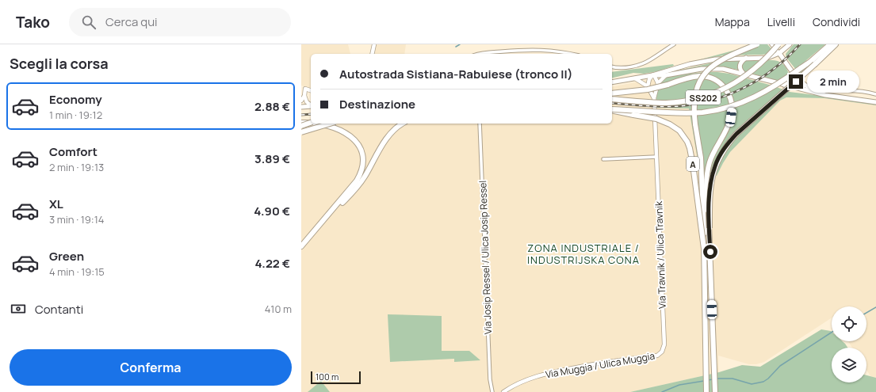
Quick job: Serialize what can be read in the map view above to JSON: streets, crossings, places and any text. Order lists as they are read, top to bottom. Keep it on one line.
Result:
{"streets":{"highway":["SS202","A"],"street":["Via Travnik / Ulica Travnik","Via Josip Ressel / Ulica Josip Ressel","Via Muggia / Ulica Muggia"]},"crossings":[["Via Travnik / Ulica Travnik","Via Muggia / Ulica Muggia"]],"districts":["ZONA INDUSTRIALE / INDUSTRIJSKA CONA"],"scale_bar":"100 m","page":{"header":"Tako","search":"Cerca qui","nav":["Mappa","Livelli","Condividi"],"heading":"Scegli la corsa","banner":["Autostrada Sistiana-Rabuiese (tronco II)","Destinazione"],"bubble":"2 min","list":[{"name":"Economy","note":"1 min · 19:12","value":"2.88 €"},{"name":"Comfort","note":"2 min · 19:13","value":"3.89 €"},{"name":"XL","note":"3 min · 19:14","value":"4.90 €"},{"name":"Green","note":"4 min · 19:15","value":"4.22 €"}],"pay":["Contanti","410 m"],"buttons":"Conferma","scale":"100 m"}}
